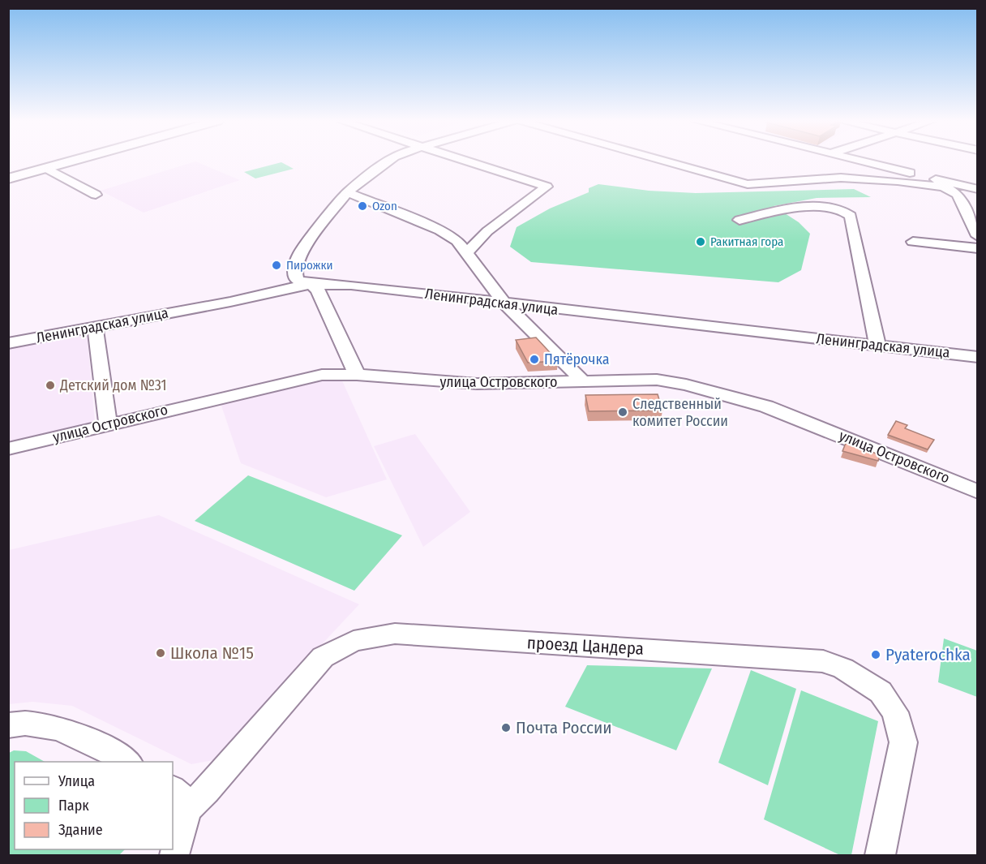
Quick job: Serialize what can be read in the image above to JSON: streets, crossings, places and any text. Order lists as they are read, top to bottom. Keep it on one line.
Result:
{"streets":{"street":["Ленинградская улица","улица Островского","проезд Цандера"]},"places":["Ozon","Ракитная гора","Пирожки","Пятёрочка","Детский дом №31","Следственный комитет России","Школа №15","Pyaterochka","Почта России"],"legend":["Улица","Парк","Здание"]}
